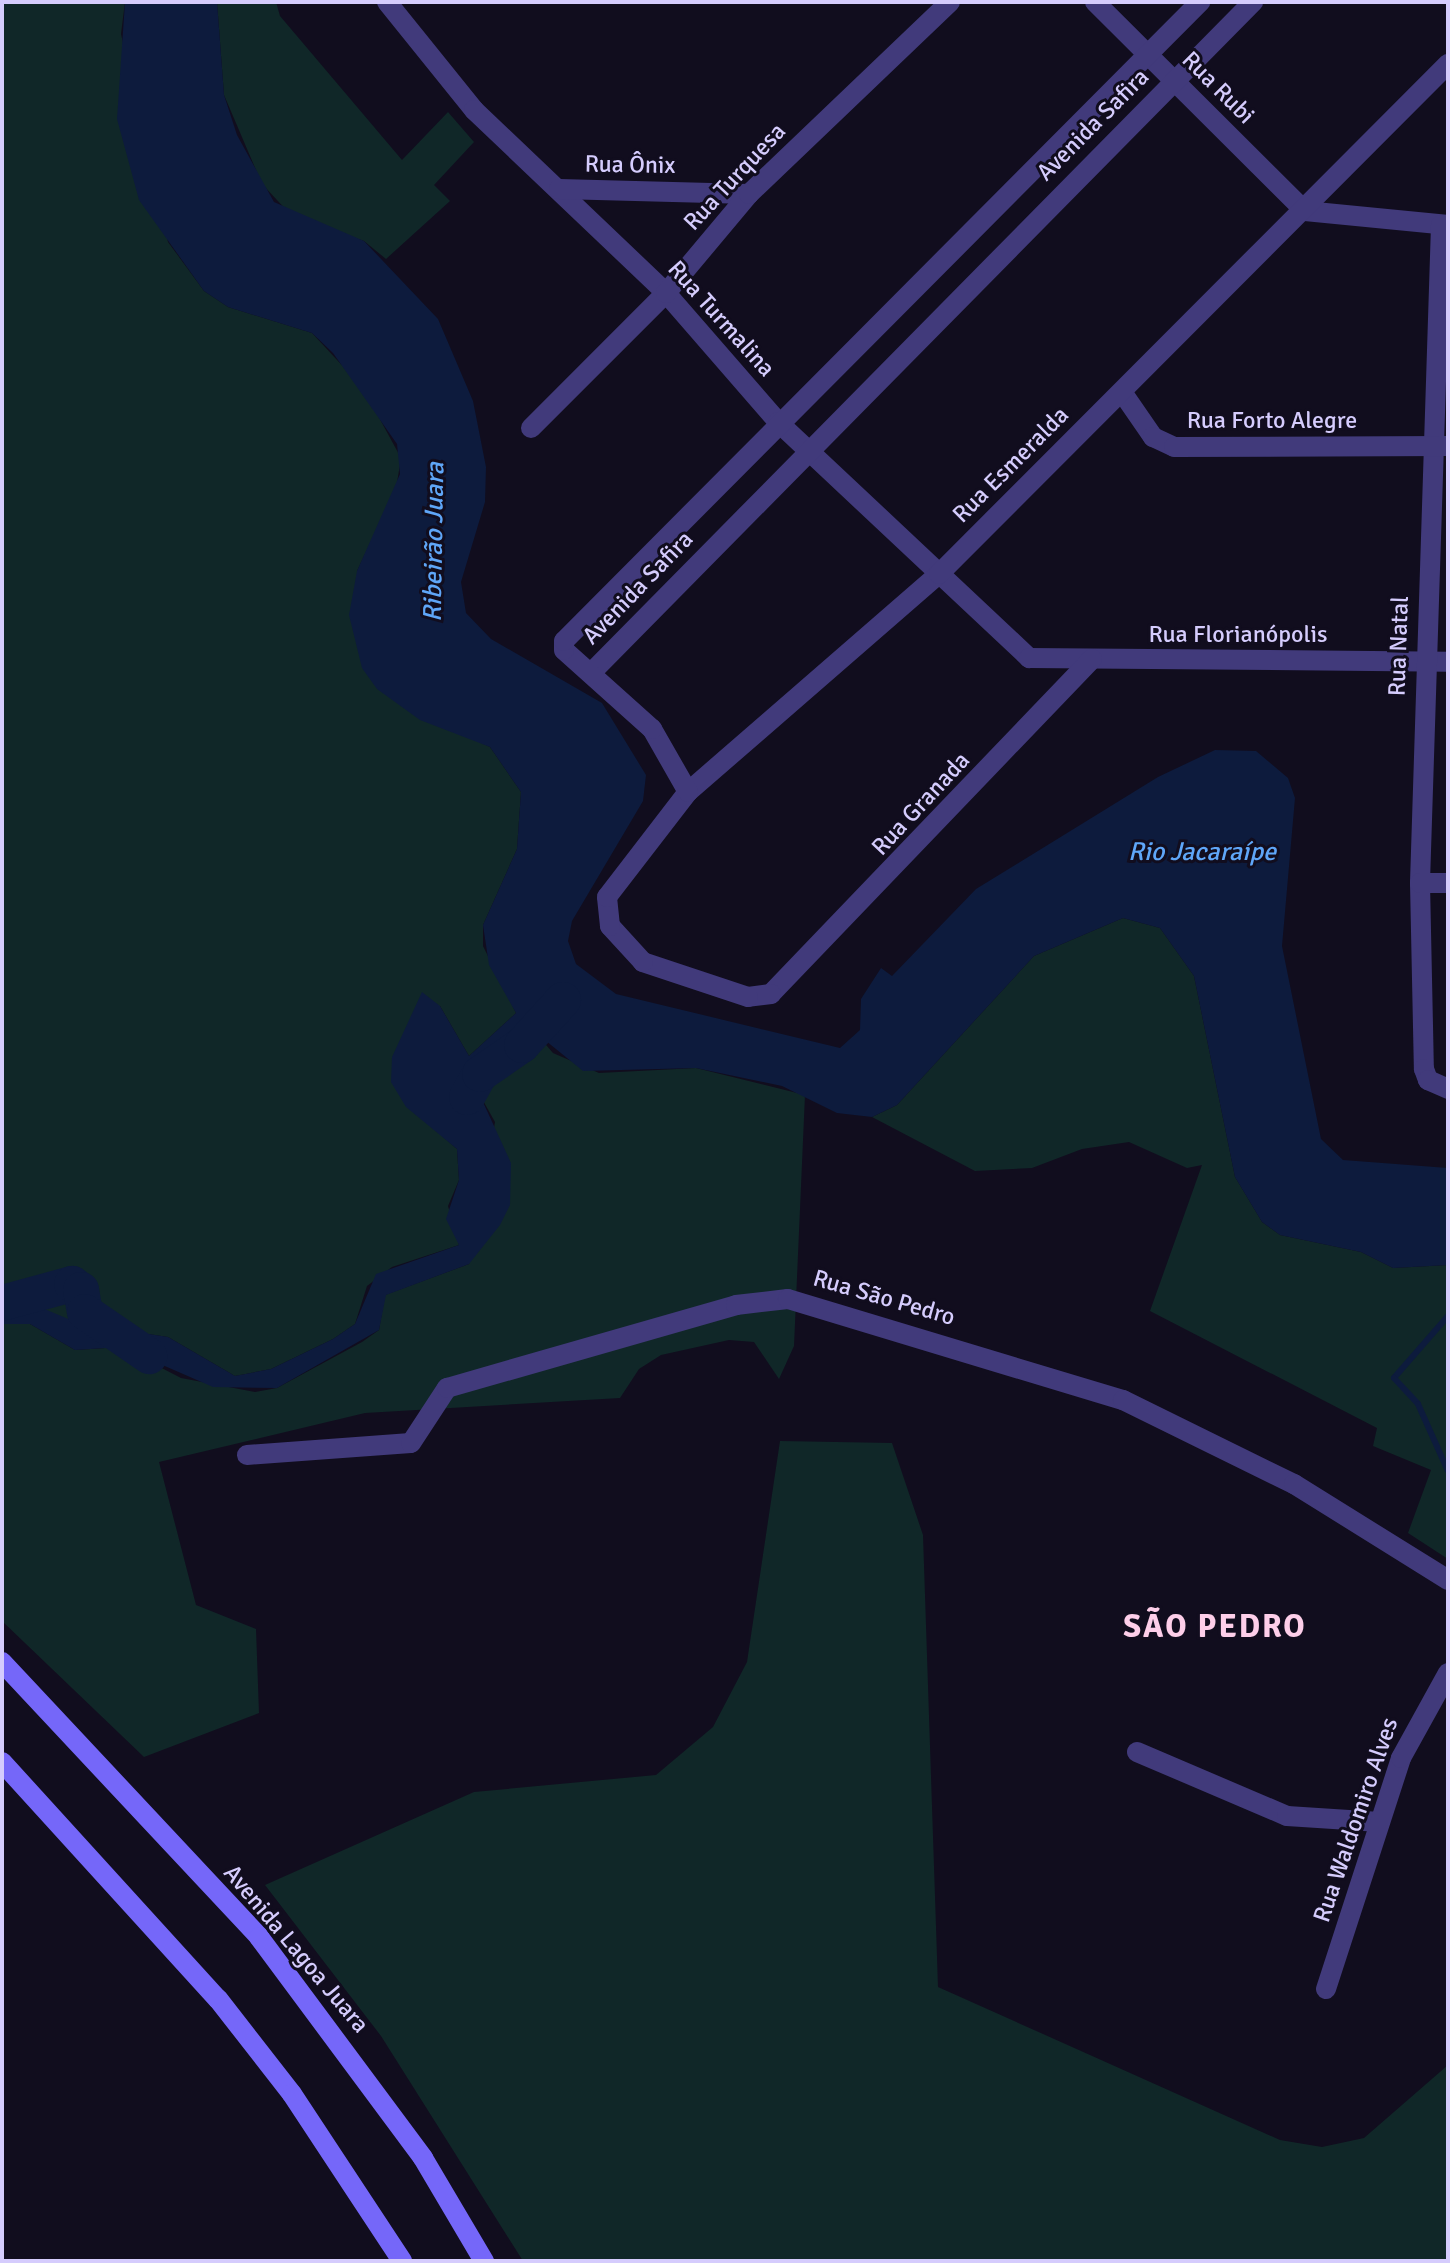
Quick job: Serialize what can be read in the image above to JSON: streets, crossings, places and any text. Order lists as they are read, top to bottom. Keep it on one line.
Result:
{"streets":{"main road":["Avenida Lagoa Juara"],"street":["Rua Rubi","Avenida Safira","Rua Ônix","Rua Turquesa","Rua Turmalina","Rua Forto Alegre","Rua Esmeralda","Rua Florianópolis","Rua Natal","Rua Granada","Rua São Pedro","Rua Waldomiro Alves"]},"crossings":[["Rua Rubi","Avenida Safira"],["Rua Rubi","Rua Esmeralda"],["Avenida Safira","Rua Turmalina"],["Rua Ônix","Rua Turquesa"],["Rua Ônix","Rua Turmalina"],["Rua Turquesa","Rua Turmalina"],["Rua Turmalina","Rua Esmeralda"],["Rua Turmalina","Rua Florianópolis"],["Rua Forto Alegre","Rua Esmeralda"],["Rua Forto Alegre","Rua Natal"],["Rua Esmeralda","Rua Granada"],["Rua Florianópolis","Rua Natal"],["Rua Florianópolis","Rua Granada"]],"districts":["SÃO PEDRO"],"water":["Ribeirão Juara","Rio Jacaraípe"]}
